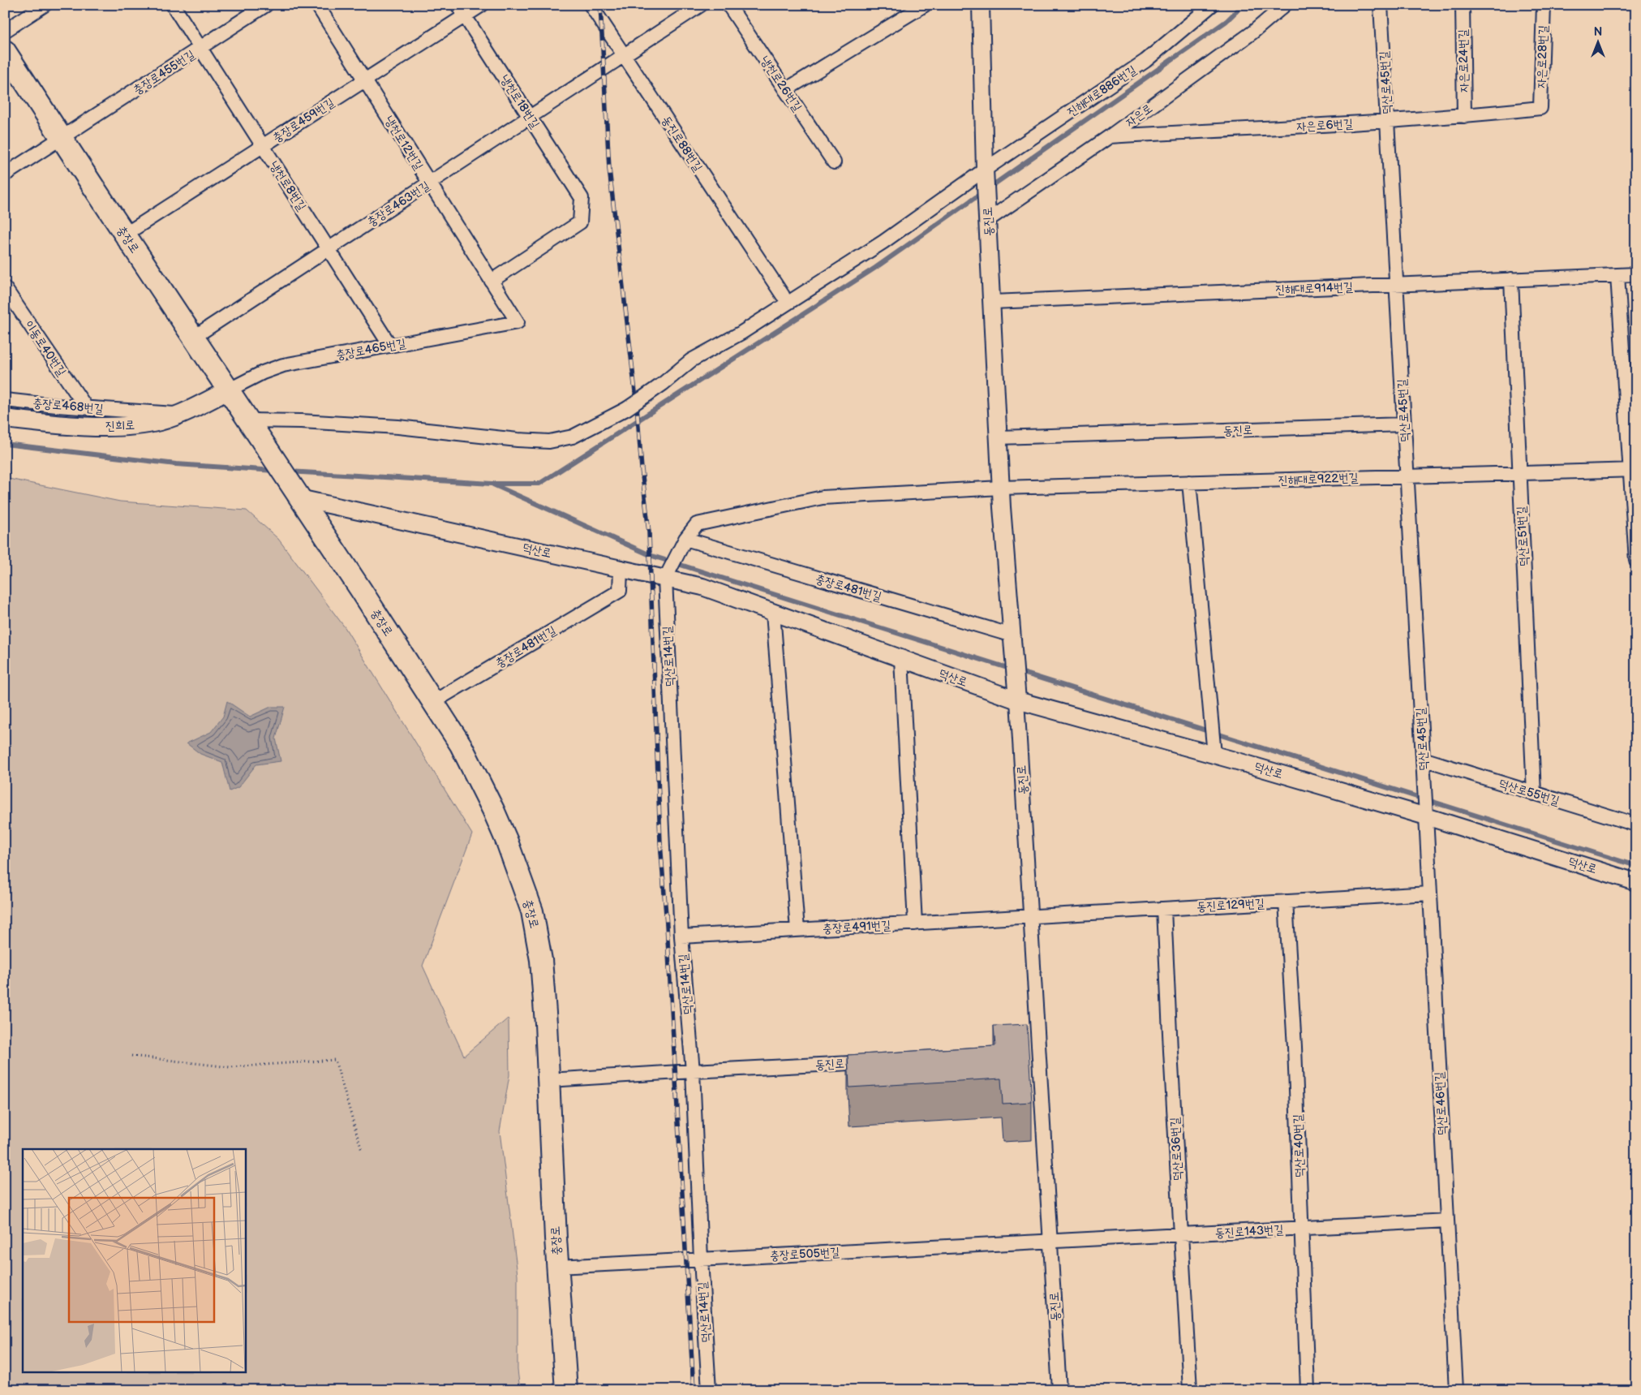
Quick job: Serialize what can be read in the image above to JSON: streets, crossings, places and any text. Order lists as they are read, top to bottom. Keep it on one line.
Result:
{"streets":{"main road":["충장로","진희로"],"street":["자은로28번길","자은로24번길","충장로455번길","덕산로45번길","냉천로26번길","진해대로886번길","냉천로18번길","자은로","충장로459번길","자은로6번길","냉천로12번길","동진로88번길","냉천로8번길","충장로463번길","동진로","진해대로914번길","이동로40번길","충장로465번길","충장로468번길","진해대로922번길","덕산로51번길","덕산로","충장로481번길","덕산로14번길","덕산로55번길","동진로129번길","충장로491번길","덕산로46번길","덕산로40번길","덕산로36번길","동진로143번길","충장로505번길"]},"crossings":[["자은로28번길","자은로6번길"],["자은로24번길","자은로6번길"],["충장로455번길","냉천로8번길"],["충장로455번길","충장로"],["덕산로45번길","자은로6번길"],["덕산로45번길","동진로"],["덕산로45번길","진해대로914번길"],["덕산로45번길","진해대로922번길"],["덕산로45번길","덕산로"],["덕산로45번길","덕산로55번길"],["덕산로45번길","덕산로46번길"],["진해대로886번길","동진로"],["진해대로886번길","충장로"],["냉천로18번길","충장로459번길"],["냉천로18번길","냉천로12번길"],["냉천로18번길","충장로463번길"],["자은로","자은로6번길"],["자은로","동진로"],["충장로459번길","냉천로12번길"],["충장로459번길","냉천로8번길"],["충장로459번길","충장로"],["냉천로12번길","충장로463번길"],["냉천로12번길","충장로465번길"],["동진로88번길","충장로463번길"],["냉천로8번길","충장로463번길"],["냉천로8번길","충장로465번길"],["충장로463번길","충장로"],["동진로","충장로"],["동진로","진해대로914번길"],["동진로","진해대로922번길"],["동진로","덕산로"],["동진로","충장로481번길"],["동진로","덕산로14번길"],["동진로","동진로129번길"],["동진로","충장로491번길"],["동진로","동진로143번길"],["동진로","충장로505번길"],["충장로","충장로465번길"],["충장로","진희로"],["충장로","덕산로"],["충장로","충장로481번길"],["충장로","충장로505번길"],["진해대로914번길","덕산로51번길"],["이동로40번길","충장로468번길"],["충장로465번길","진희로"],["충장로468번길","진희로"],["진해대로922번길","덕산로51번길"],["덕산로51번길","덕산로55번길"],["덕산로","충장로481번길"],["덕산로","덕산로14번길"],["덕산로","덕산로46번길"],["덕산로14번길","충장로491번길"],["덕산로14번길","충장로505번길"],["동진로129번길","충장로491번길"],["동진로129번길","덕산로46번길"],["동진로129번길","덕산로40번길"],["동진로129번길","덕산로36번길"],["덕산로46번길","동진로143번길"],["덕산로40번길","동진로143번길"],["덕산로36번길","동진로143번길"],["동진로143번길","충장로505번길"]],"north":"top"}
